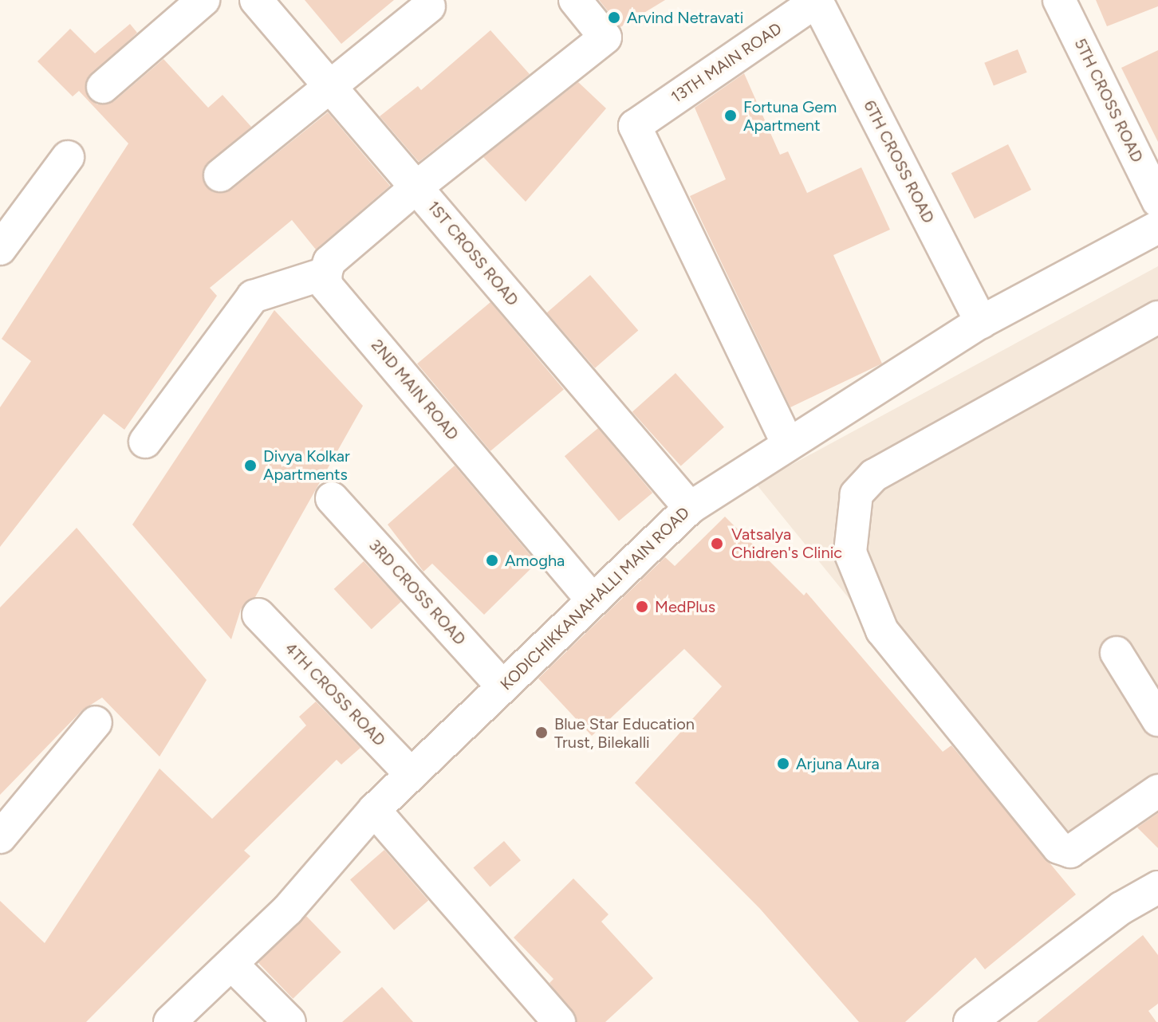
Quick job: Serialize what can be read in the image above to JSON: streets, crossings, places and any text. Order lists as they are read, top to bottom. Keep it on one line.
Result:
{"streets":{"street":["13TH MAIN ROAD","5TH CROSS ROAD","6TH CROSS ROAD","1ST CROSS ROAD","2ND MAIN ROAD","3RD CROSS ROAD","KODICHIKKANAHALLI MAIN ROAD","4TH CROSS ROAD"]},"crossings":[["13TH MAIN ROAD","6TH CROSS ROAD"],["13TH MAIN ROAD","KODICHIKKANAHALLI MAIN ROAD"],["6TH CROSS ROAD","KODICHIKKANAHALLI MAIN ROAD"],["1ST CROSS ROAD","KODICHIKKANAHALLI MAIN ROAD"],["2ND MAIN ROAD","KODICHIKKANAHALLI MAIN ROAD"],["3RD CROSS ROAD","KODICHIKKANAHALLI MAIN ROAD"],["KODICHIKKANAHALLI MAIN ROAD","4TH CROSS ROAD"]],"places":["Arvind Netravati","Fortuna Gem Apartment","Divya Kolkar Apartments","Vatsalya Chidren's Clinic","Amogha","MedPlus","Blue Star Education Trust, Bilekalli","Arjuna Aura"]}
